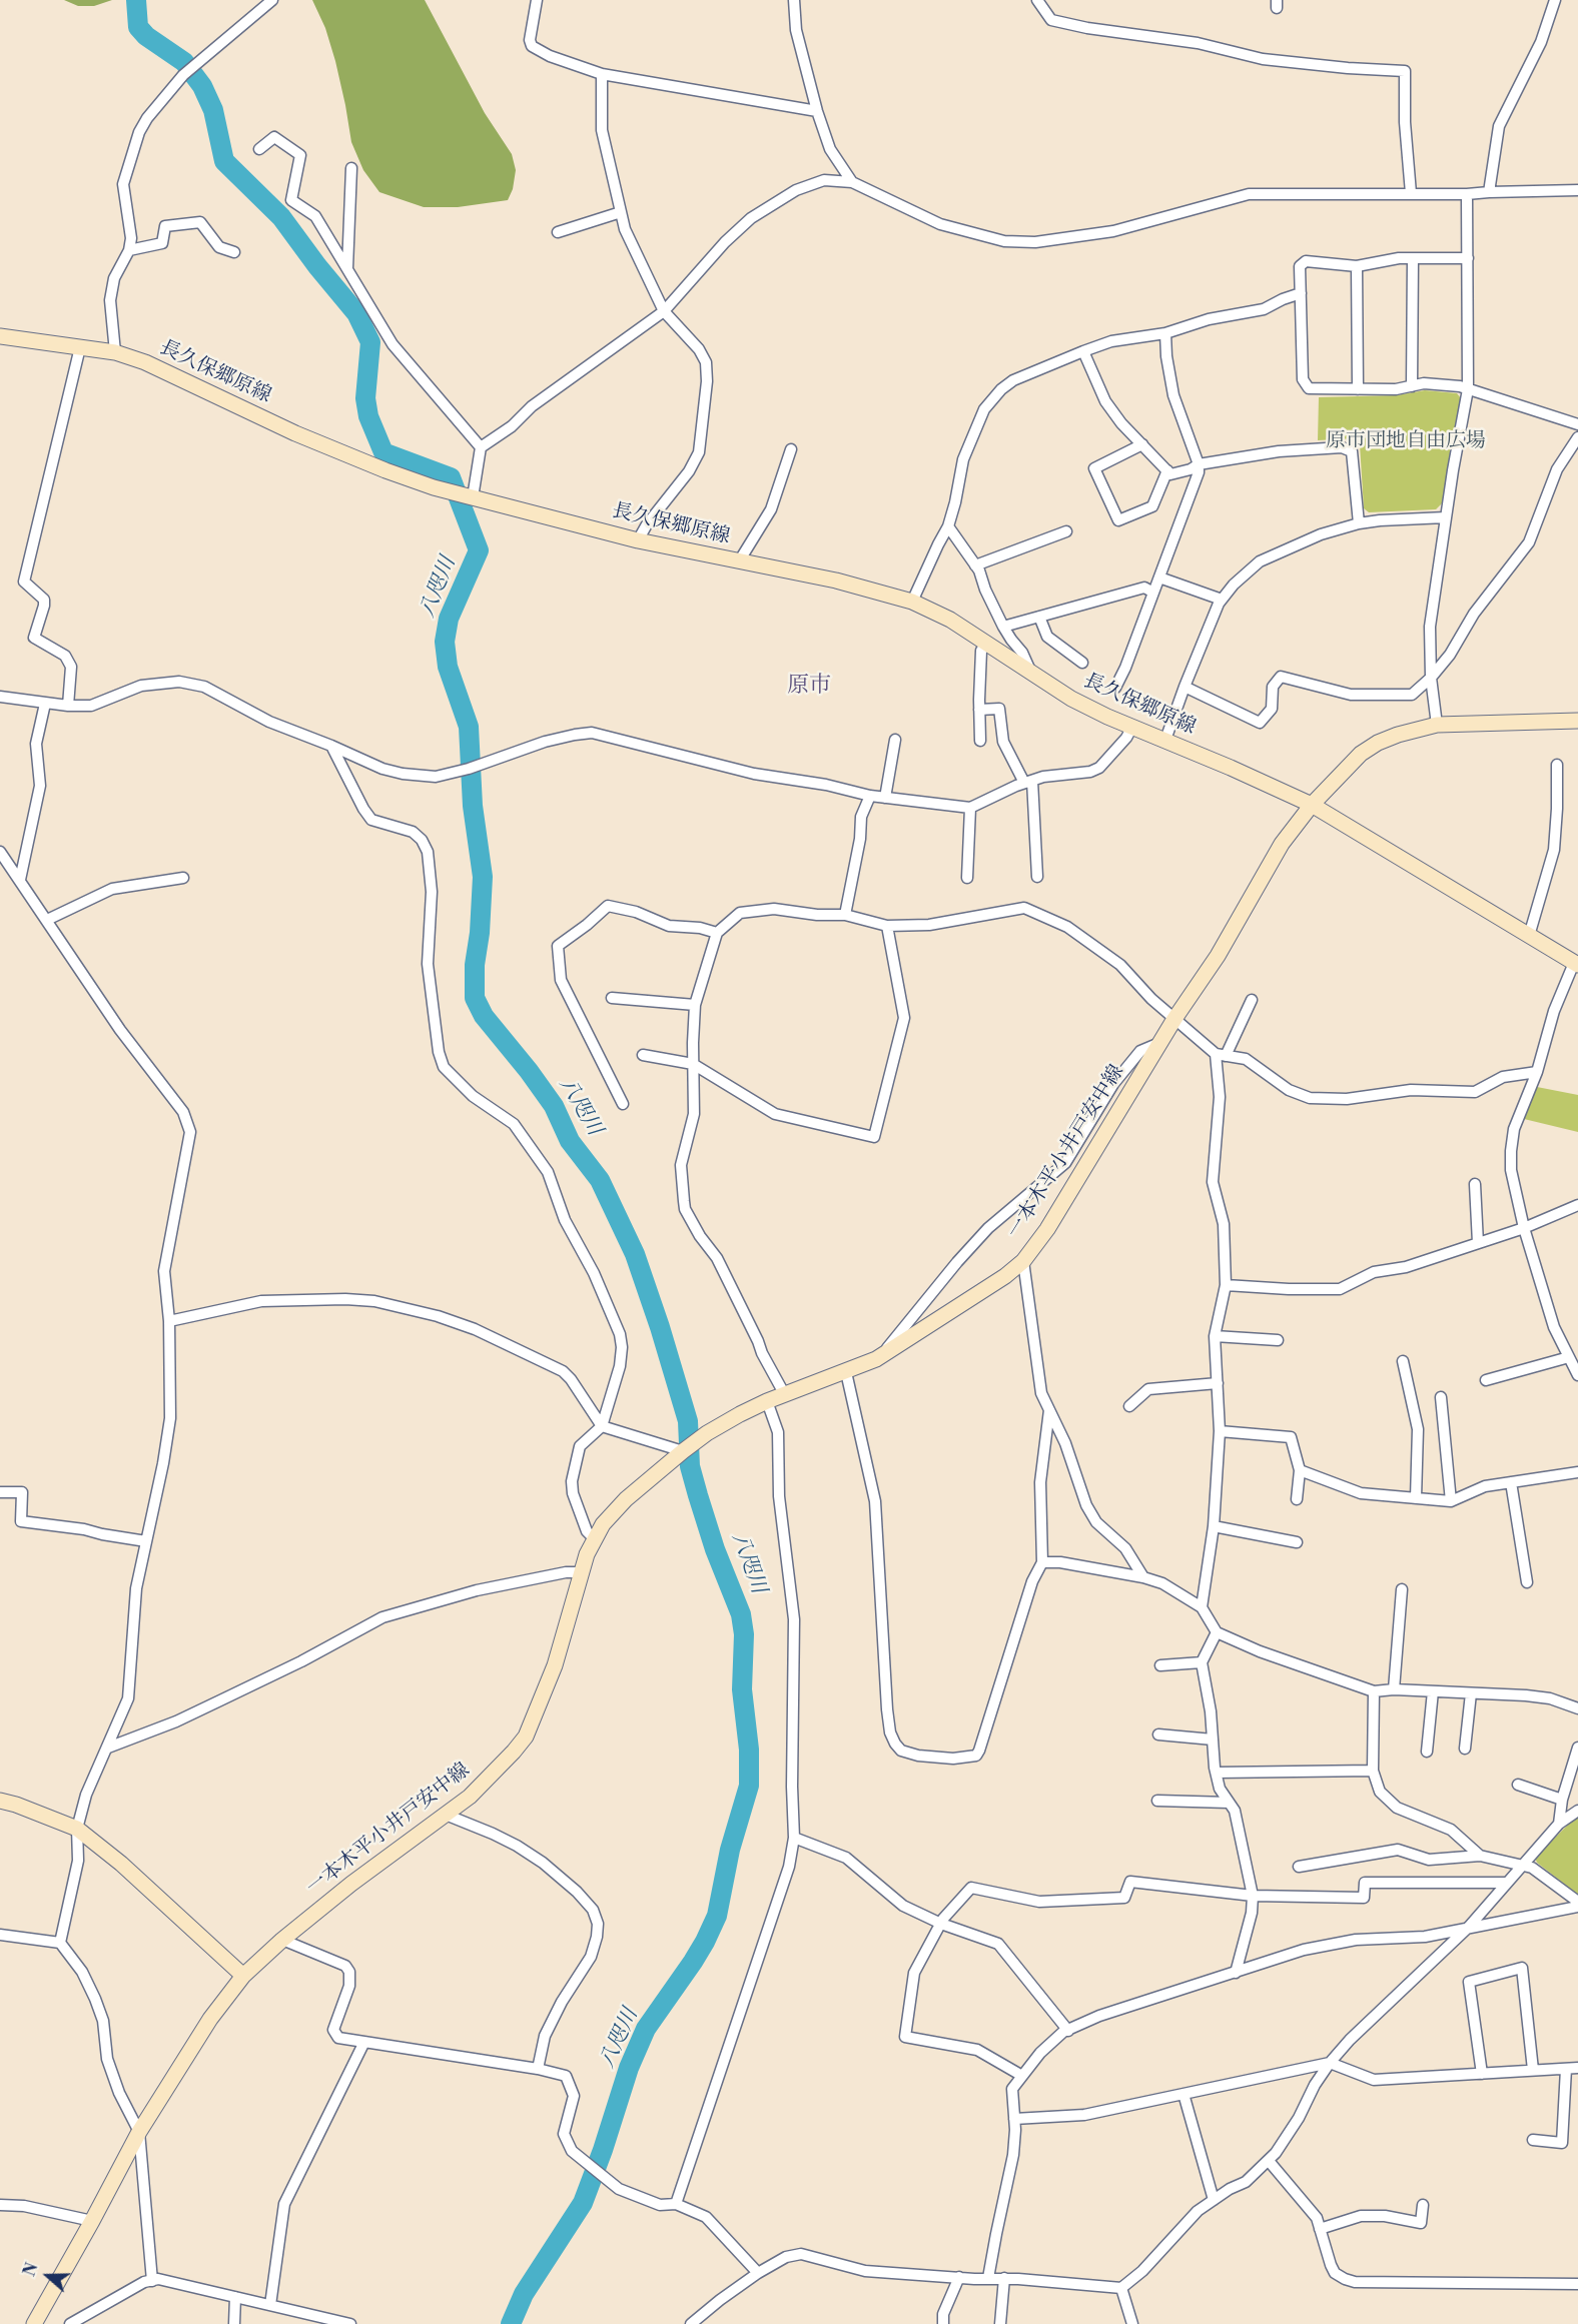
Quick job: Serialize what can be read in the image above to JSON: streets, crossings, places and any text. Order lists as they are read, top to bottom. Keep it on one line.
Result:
{"streets":{"main road":["長久保郷原線","一本木平小井戸安中線"]},"crossings":[["長久保郷原線","一本木平小井戸安中線"]],"districts":["原市"],"water":["八咫川"],"parks":["原市団地自由広場"],"north":"left"}
